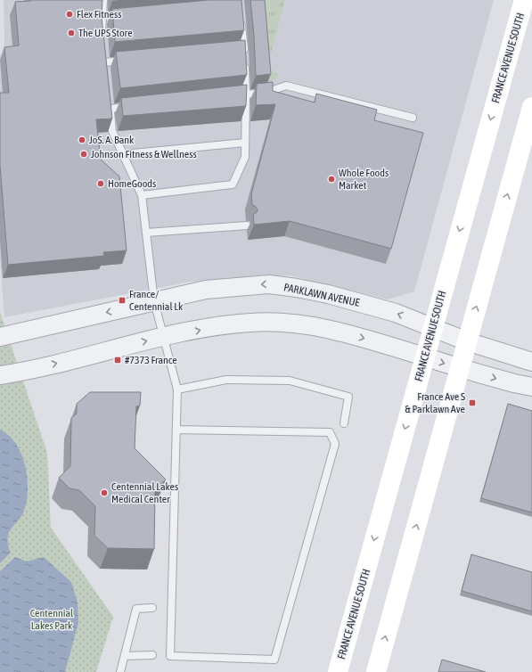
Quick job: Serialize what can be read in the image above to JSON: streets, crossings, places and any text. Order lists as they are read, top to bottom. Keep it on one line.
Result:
{"streets":{"main road":["FRANCE AVENUE SOUTH"],"street":["PARKLAWN AVENUE"]},"crossings":[["FRANCE AVENUE SOUTH","PARKLAWN AVENUE"]],"parks":["Centennial Lakes Park"],"places":{"other":["Flex Fitness","The UPS Store","JoS. A. Bank","Johnson Fitness & Wellness","Whole Foods Market","HomeGoods","Centennial Lakes Medical Center"],"transit":["France/ Centennial Lk","#7373 France","France Ave S & Parklawn Ave"]}}
